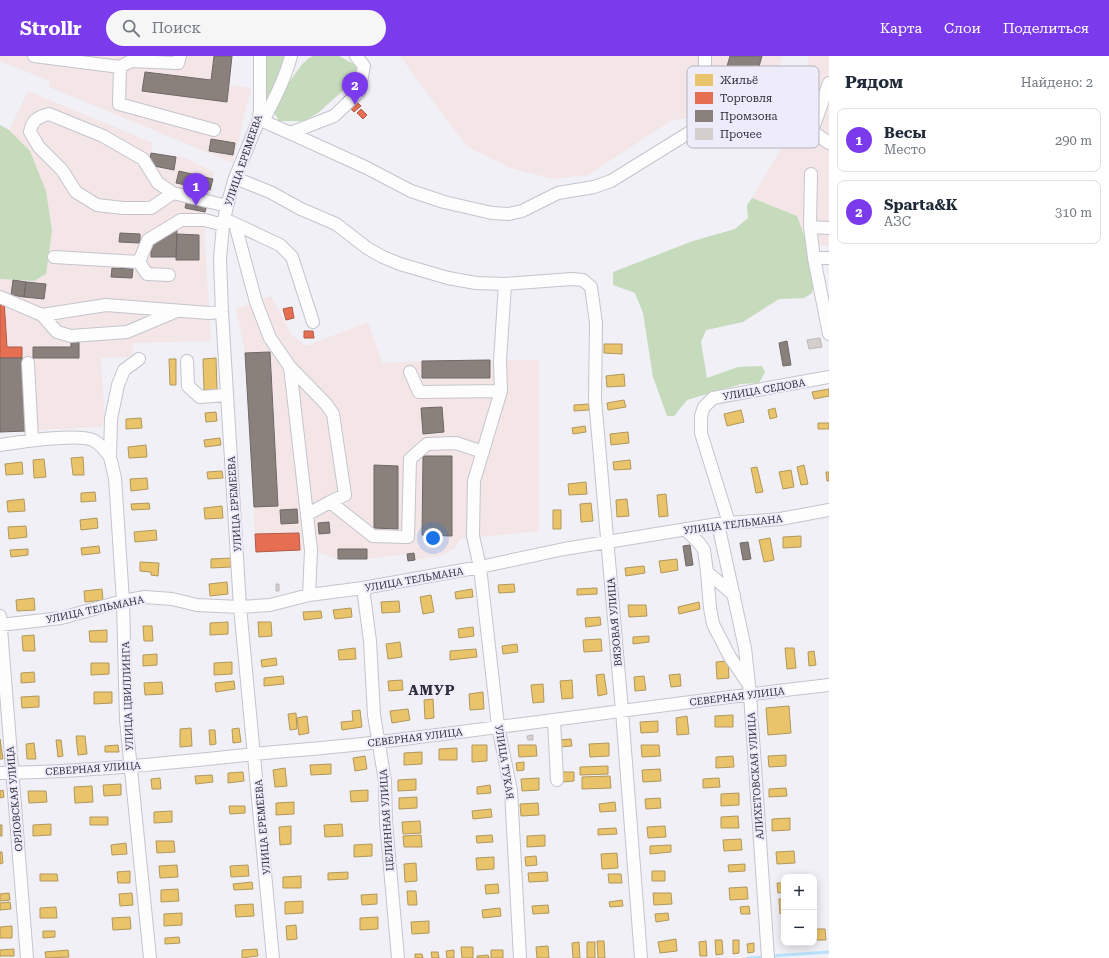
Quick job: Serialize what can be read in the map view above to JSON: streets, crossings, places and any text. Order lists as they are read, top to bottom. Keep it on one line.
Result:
{"streets":{"street":["УЛИЦА ЕРЕМЕЕВА","УЛИЦА СЕДОВА","УЛИЦА ТЕЛЬМАНА","ВЯЗОВАЯ УЛИЦА","УЛИЦА ЦВИЛЛИНГА","СЕВЕРНАЯ УЛИЦА","УЛИЦА ТУКАЯ","АЛИХЕТОВСКАЯ УЛИЦА","ОРЛОВСКАЯ УЛИЦА","ЦЕЛИННАЯ УЛИЦА"]},"crossings":[["УЛИЦА ЕРЕМЕЕВА","УЛИЦА ТЕЛЬМАНА"],["УЛИЦА ЕРЕМЕЕВА","СЕВЕРНАЯ УЛИЦА"],["УЛИЦА СЕДОВА","АЛИХЕТОВСКАЯ УЛИЦА"],["УЛИЦА ТЕЛЬМАНА","ВЯЗОВАЯ УЛИЦА"],["УЛИЦА ТЕЛЬМАНА","УЛИЦА ЦВИЛЛИНГА"],["УЛИЦА ТЕЛЬМАНА","УЛИЦА ТУКАЯ"],["УЛИЦА ТЕЛЬМАНА","АЛИХЕТОВСКАЯ УЛИЦА"],["УЛИЦА ТЕЛЬМАНА","ОРЛОВСКАЯ УЛИЦА"],["УЛИЦА ТЕЛЬМАНА","ЦЕЛИННАЯ УЛИЦА"],["ВЯЗОВАЯ УЛИЦА","СЕВЕРНАЯ УЛИЦА"],["ВЯЗОВАЯ УЛИЦА","УЛИЦА ТУКАЯ"],["УЛИЦА ЦВИЛЛИНГА","СЕВЕРНАЯ УЛИЦА"],["СЕВЕРНАЯ УЛИЦА","УЛИЦА ТУКАЯ"],["СЕВЕРНАЯ УЛИЦА","АЛИХЕТОВСКАЯ УЛИЦА"],["СЕВЕРНАЯ УЛИЦА","ОРЛОВСКАЯ УЛИЦА"],["СЕВЕРНАЯ УЛИЦА","ЦЕЛИННАЯ УЛИЦА"]],"districts":["АМУР"],"legend":["Жильё","Торговля","Промзона","Прочее"],"page":{"header":"Strollr","search":"Поиск","nav":["Карта","Слои","Поделиться"],"heading":["Рядом","Найдено: 2"],"pins":["2","1"],"list":[{"mark":"1","name":"Весы","note":"Место","value":"290 m"},{"mark":"2","name":"Sparta&K","note":"АЗС","value":"310 m"}],"map_buttons":["+","−"]}}
